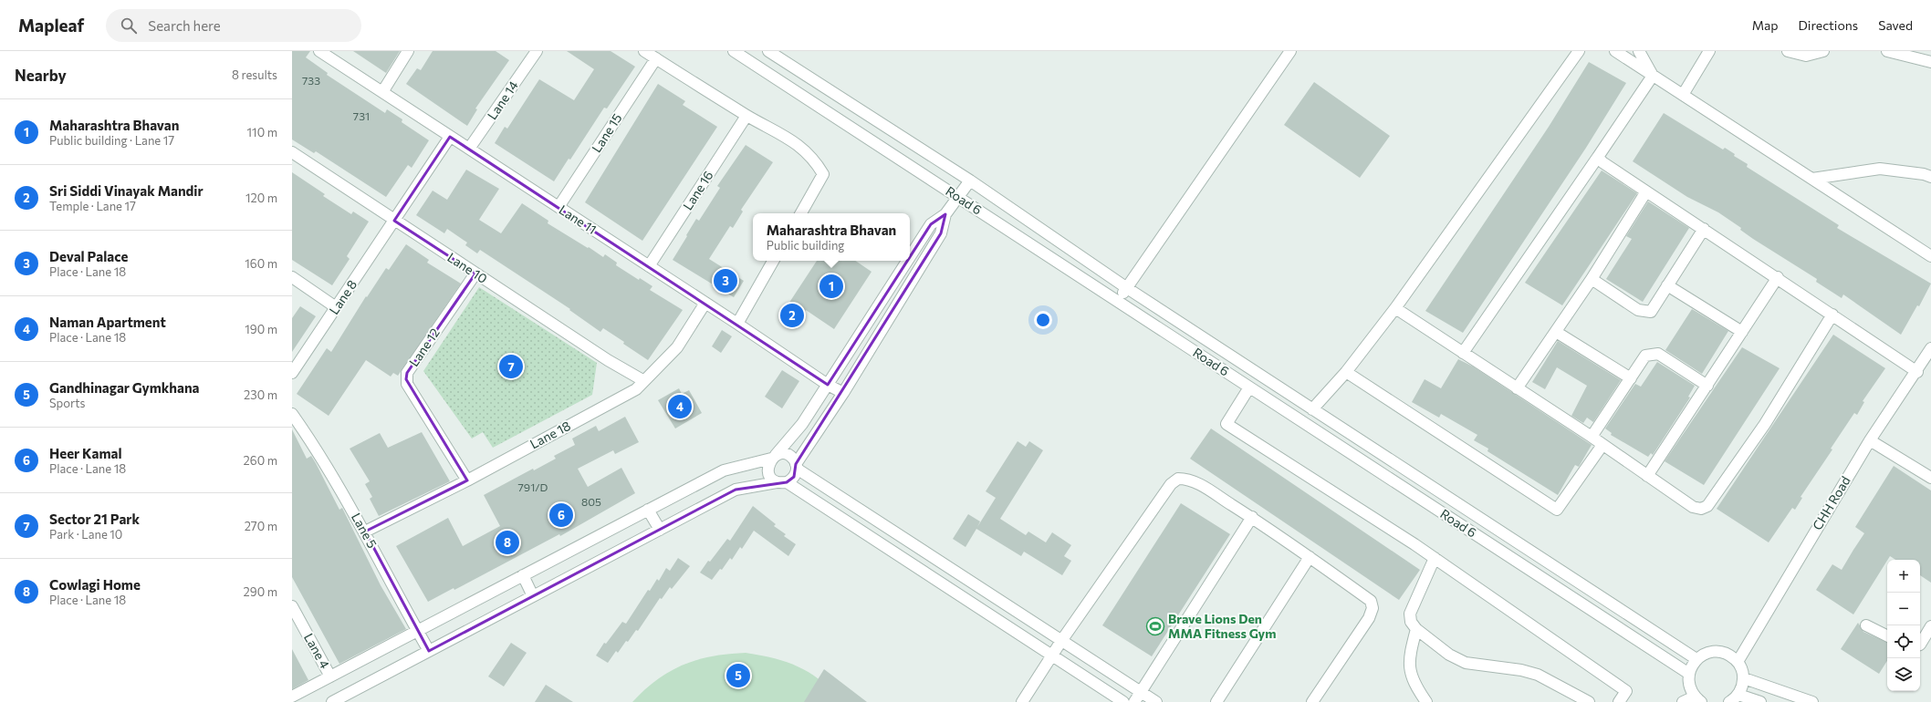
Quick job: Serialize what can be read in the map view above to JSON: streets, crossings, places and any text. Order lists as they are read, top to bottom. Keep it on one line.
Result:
{"streets":{"street":["Lane 14","Lane 15","Lane 16","Road 6","Lane 11","Lane 10","Lane 8","Lane 12","Lane 18","CHH Road","Lane 5","Lane 4"]},"crossings":[["Lane 14","Lane 11"],["Lane 15","Lane 11"],["Lane 16","Lane 11"],["Lane 11","Lane 18"],["Lane 10","Lane 8"],["Lane 10","Lane 12"],["Lane 10","Lane 18"],["Lane 12","Lane 18"],["Lane 18","Lane 5"]],"places":{"sports":["Brave Lions Den MMA Fitness Gym"]},"house_numbers":["733","731","791/D","805"],"page":{"header":"Mapleaf","search":"Search here","nav":["Map","Directions","Saved"],"heading":["Nearby","8 results"],"list":[{"mark":"1","name":"Maharashtra Bhavan","note":"Public building · Lane 17","value":"110 m"},{"mark":"2","name":"Sri Siddi Vinayak Mandir","note":"Temple · Lane 17","value":"120 m"},{"mark":"3","name":"Deval Palace","note":"Place · Lane 18","value":"160 m"},{"mark":"4","name":"Naman Apartment","note":"Place · Lane 18","value":"190 m"},{"mark":"5","name":"Gandhinagar Gymkhana","note":"Sports","value":"230 m"},{"mark":"6","name":"Heer Kamal","note":"Place · Lane 18","value":"260 m"},{"mark":"7","name":"Sector 21 Park","note":"Park · Lane 10","value":"270 m"},{"mark":"8","name":"Cowlagi Home","note":"Place · Lane 18","value":"290 m"}],"popup":["Maharashtra Bhavan","Public building"],"pins":["3","1","2","7","4","6","8","5"],"map_buttons":["+","−"]}}
